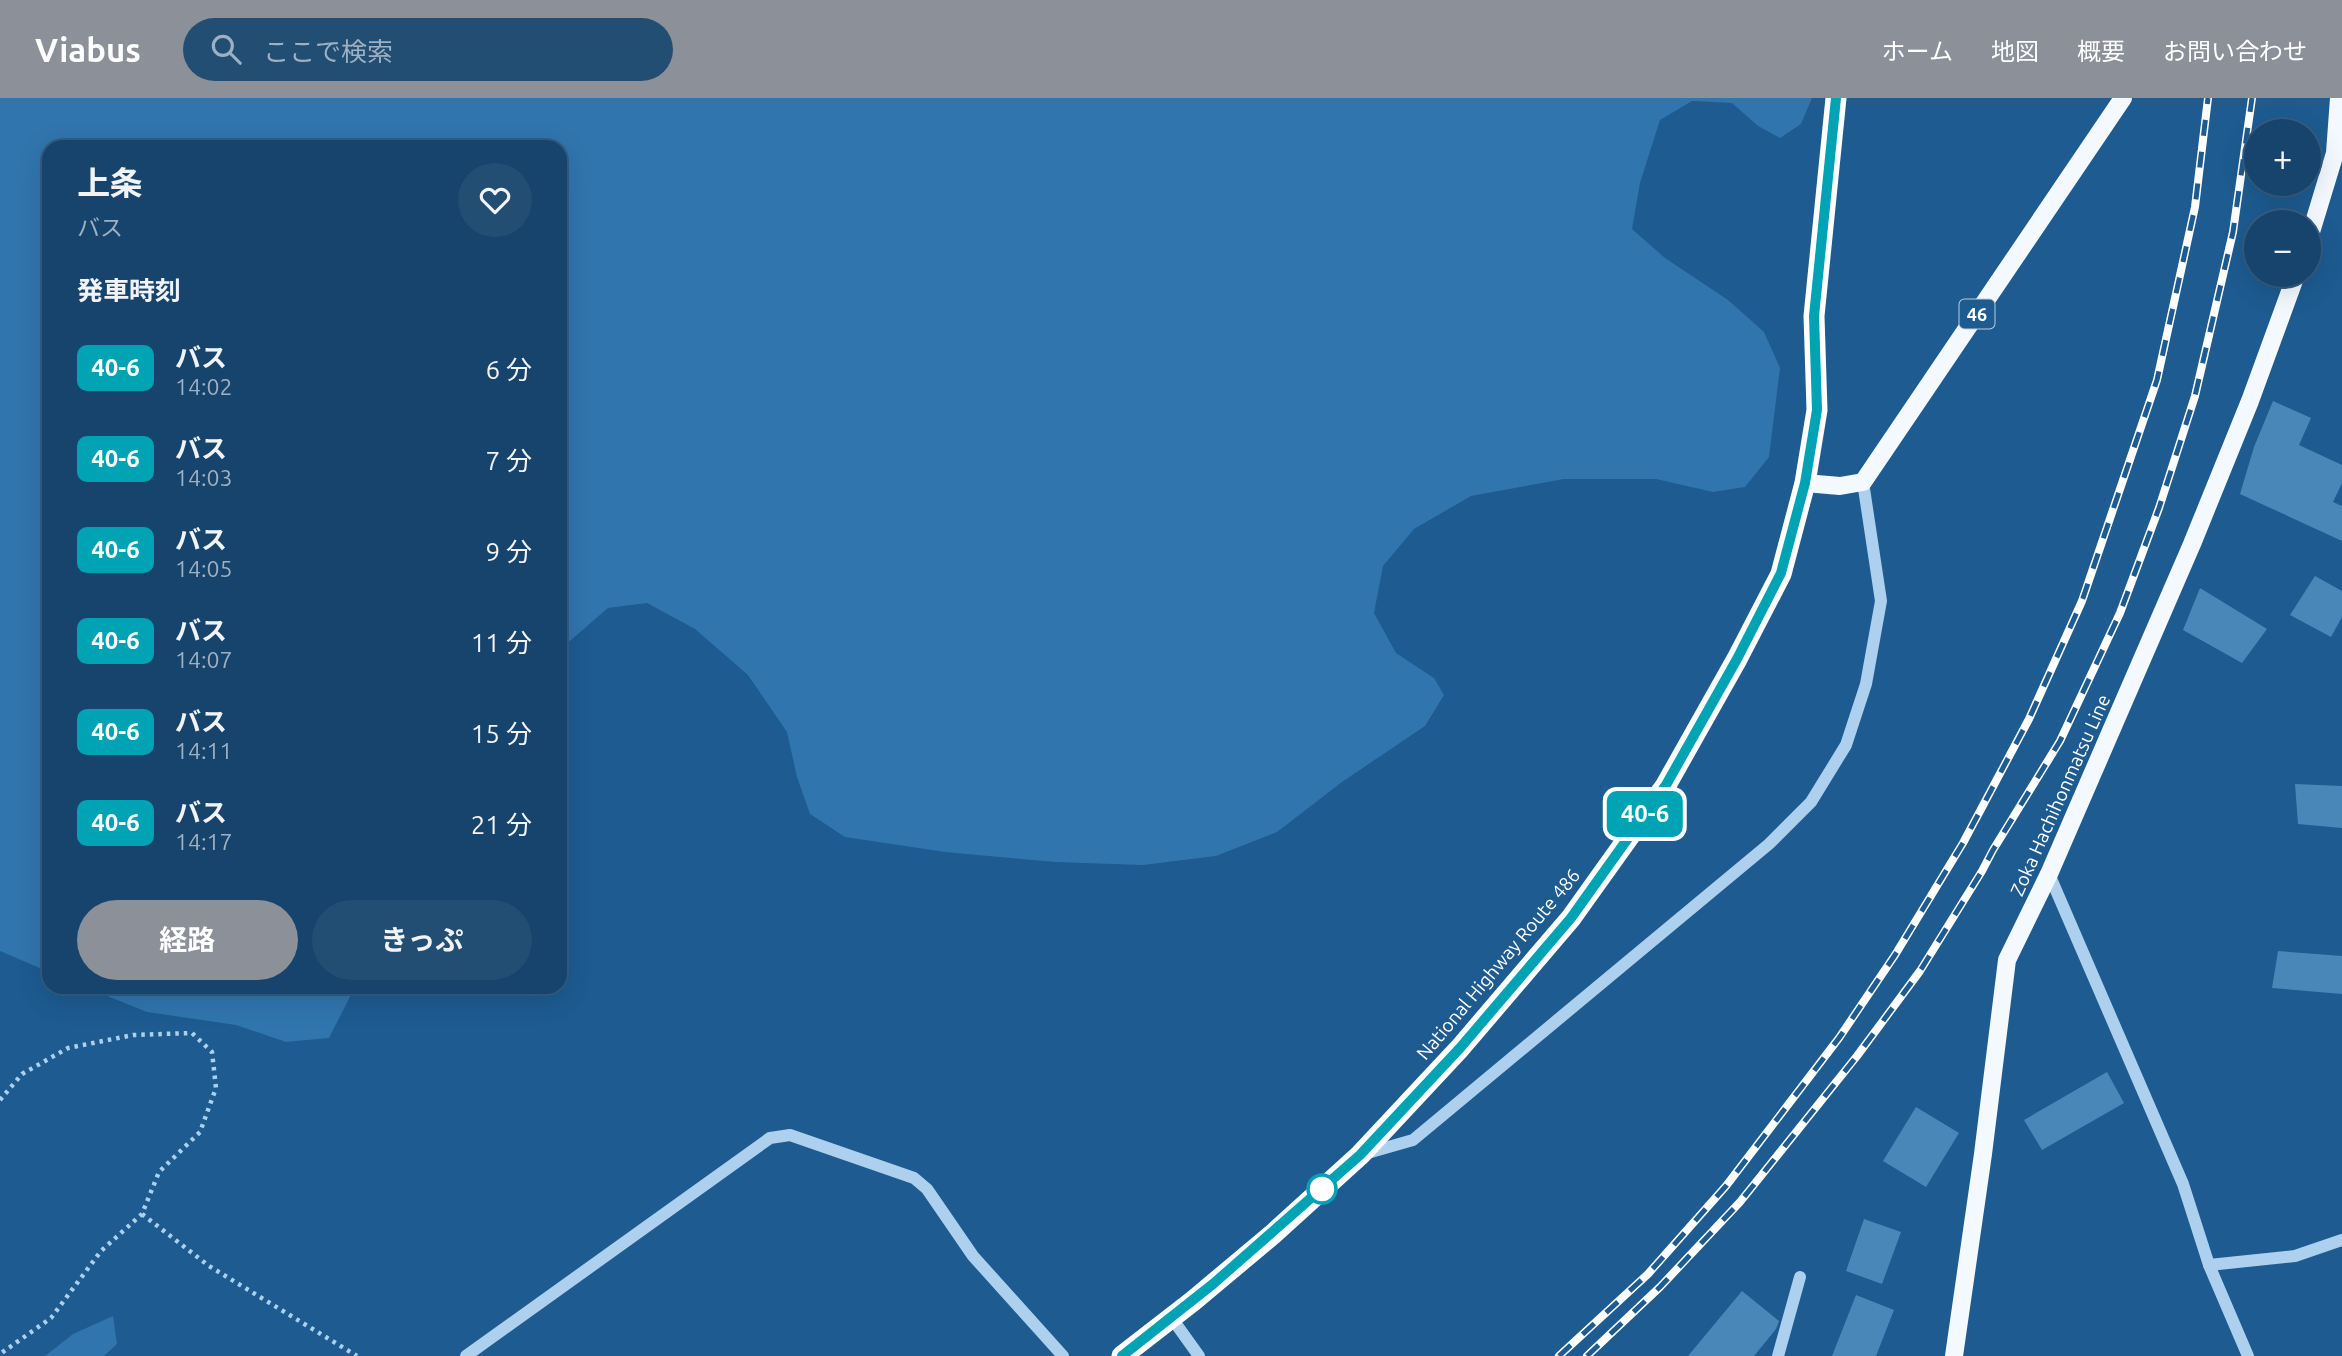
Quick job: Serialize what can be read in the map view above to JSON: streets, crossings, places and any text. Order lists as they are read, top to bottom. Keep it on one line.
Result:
{"streets":{"highway":["National Highway Route 486"],"main road":["46","Zoka Hachihonmatsu Line"]},"lines":["bus line 40-6"],"page":{"header":"Viabus","search":"ここで検索","nav":["ホーム","地図","概要","お問い合わせ"],"on_map":"40-6","map_buttons":["+","−"],"heading":[["上条","バス"],"発車時刻"],"list":[{"mark":"40-6","name":"バス","note":"14:02","value":"6 分"},{"mark":"40-6","name":"バス","note":"14:03","value":"7 分"},{"mark":"40-6","name":"バス","note":"14:05","value":"9 分"},{"mark":"40-6","name":"バス","note":"14:07","value":"11 分"},{"mark":"40-6","name":"バス","note":"14:11","value":"15 分"},{"mark":"40-6","name":"バス","note":"14:17","value":"21 分"}],"buttons":["経路","きっぷ"]}}
